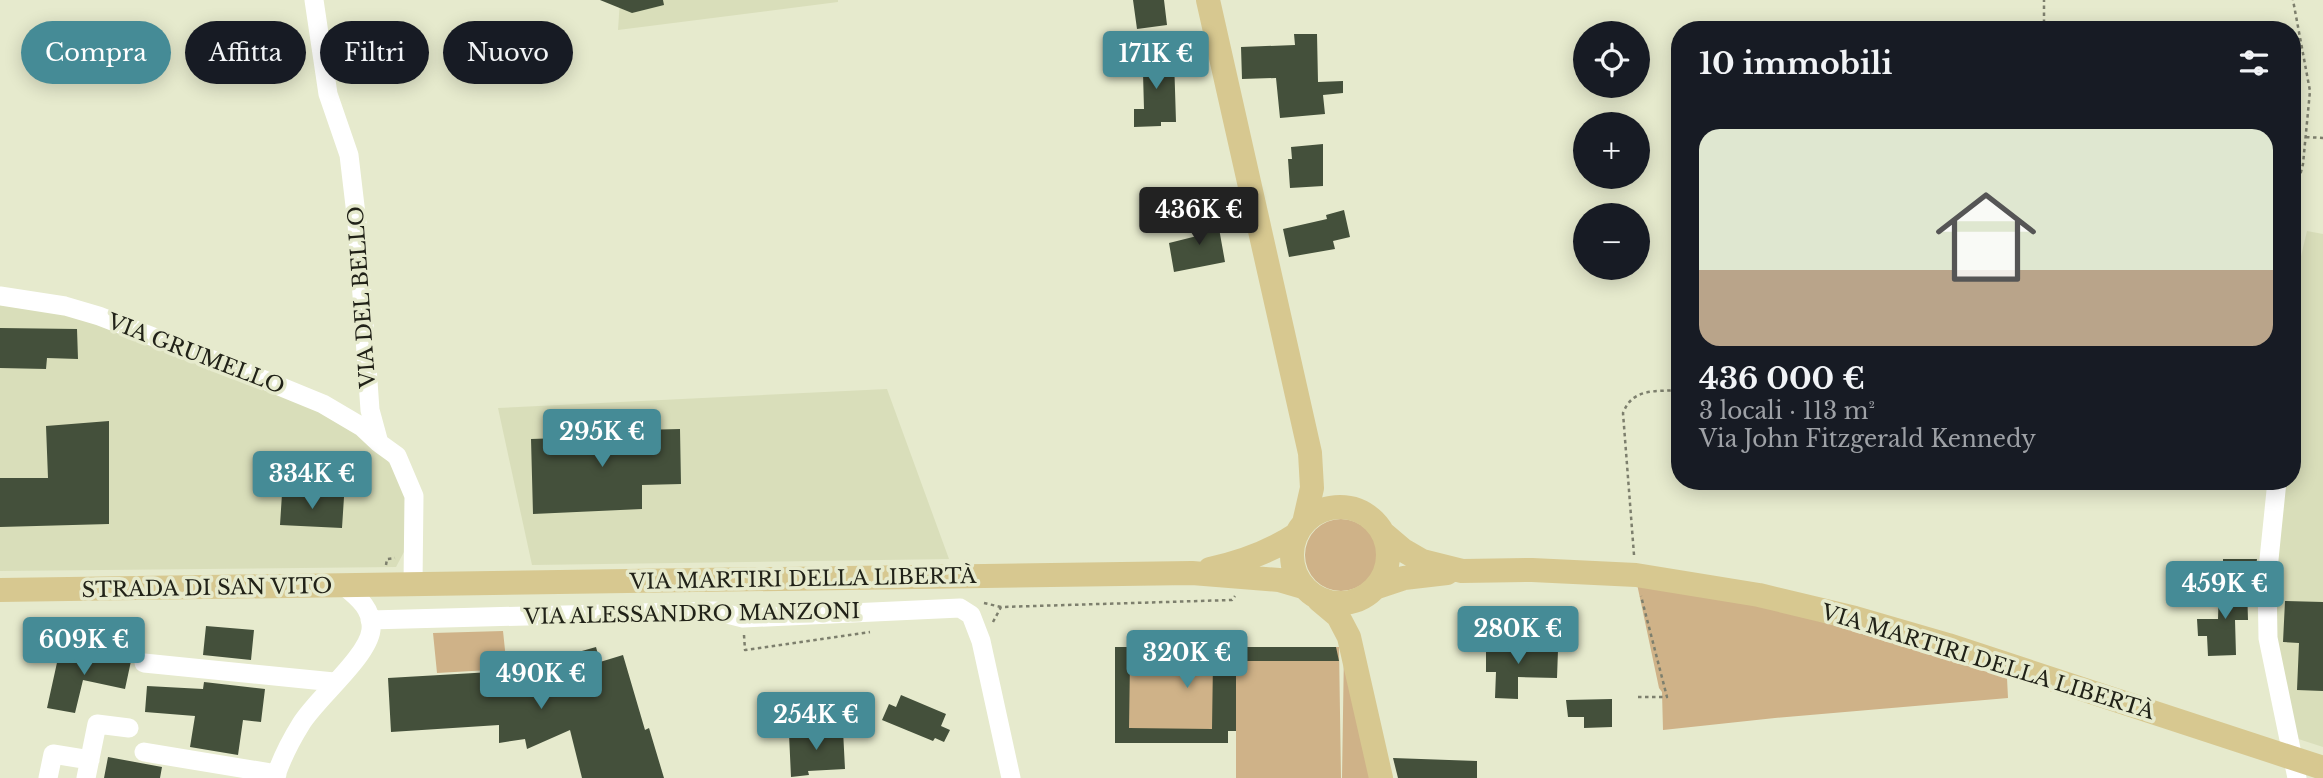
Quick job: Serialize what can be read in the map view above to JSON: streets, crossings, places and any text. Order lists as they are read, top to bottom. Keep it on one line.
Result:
{"streets":{"main road":["VIA MARTIRI DELLA LIBERTÀ","STRADA DI SAN VITO"],"street":["VIA DEL BELLO","VIA GRUMELLO","VIA ALESSANDRO MANZONI"]},"crossings":[["VIA DEL BELLO","VIA GRUMELLO"],["VIA DEL BELLO","VIA MARTIRI DELLA LIBERTÀ"],["VIA DEL BELLO","STRADA DI SAN VITO"],["VIA MARTIRI DELLA LIBERTÀ","STRADA DI SAN VITO"]],"page":{"map_buttons":["+","−"],"chip":["Compra","Affitta","Filtri","Nuovo"],"heading":"10 immobili","price":["171K €","436K €","295K €","334K €","459K €","280K €","609K €","320K €","490K €","254K €"],"list":[{"name":"436 000 €","note":"3 locali · 113 m² · Via John Fitzgerald Kennedy"}]}}
